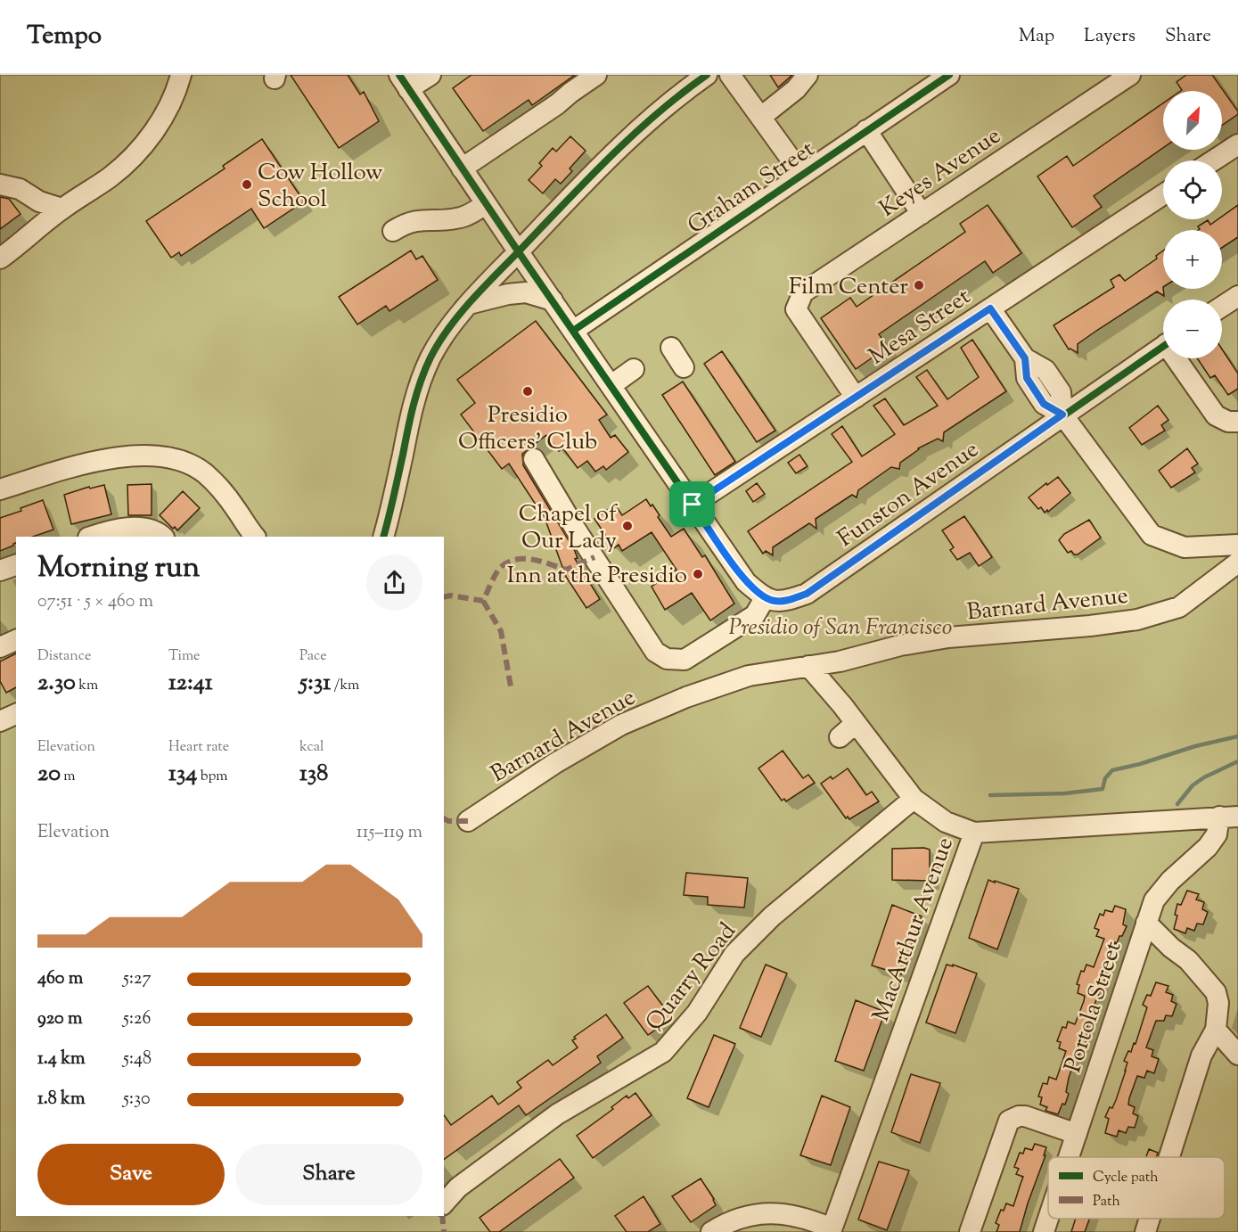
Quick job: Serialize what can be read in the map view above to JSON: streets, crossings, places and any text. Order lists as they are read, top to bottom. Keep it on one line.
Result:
{"streets":{"street":["Keyes Avenue","Graham Street","Mesa Street","Funston Avenue","Barnard Avenue","MacArthur Avenue","Quarry Road","Portola Street"]},"crossings":[["Keyes Avenue","Mesa Street"],["MacArthur Avenue","Portola Street"]],"parks":["Presidio of San Francisco"],"places":["Cow Hollow School","Film Center","Presidio Officers' Club","Chapel of Our Lady","Inn at the Presidio"],"legend":["Cycle path","Path"],"north":"top right","page":{"header":"Tempo","nav":["Map","Layers","Share"],"map_buttons":["+","−"],"heading":["Morning run","07:51 · 5 × 460 m"],"stats":[["Distance","2.30 km"],["Time","12:41"],["Pace","5:31 /km"],["Elevation","20 m"],["Heart rate","134 bpm"],["kcal","138"]],"chart":["Elevation","115–119 m"],"list":[{"name":"460 m","note":"5:27"},{"name":"920 m","note":"5:26"},{"name":"1.4 km","note":"5:48"},{"name":"1.8 km","note":"5:30"}],"buttons":["Save","Share"]}}
